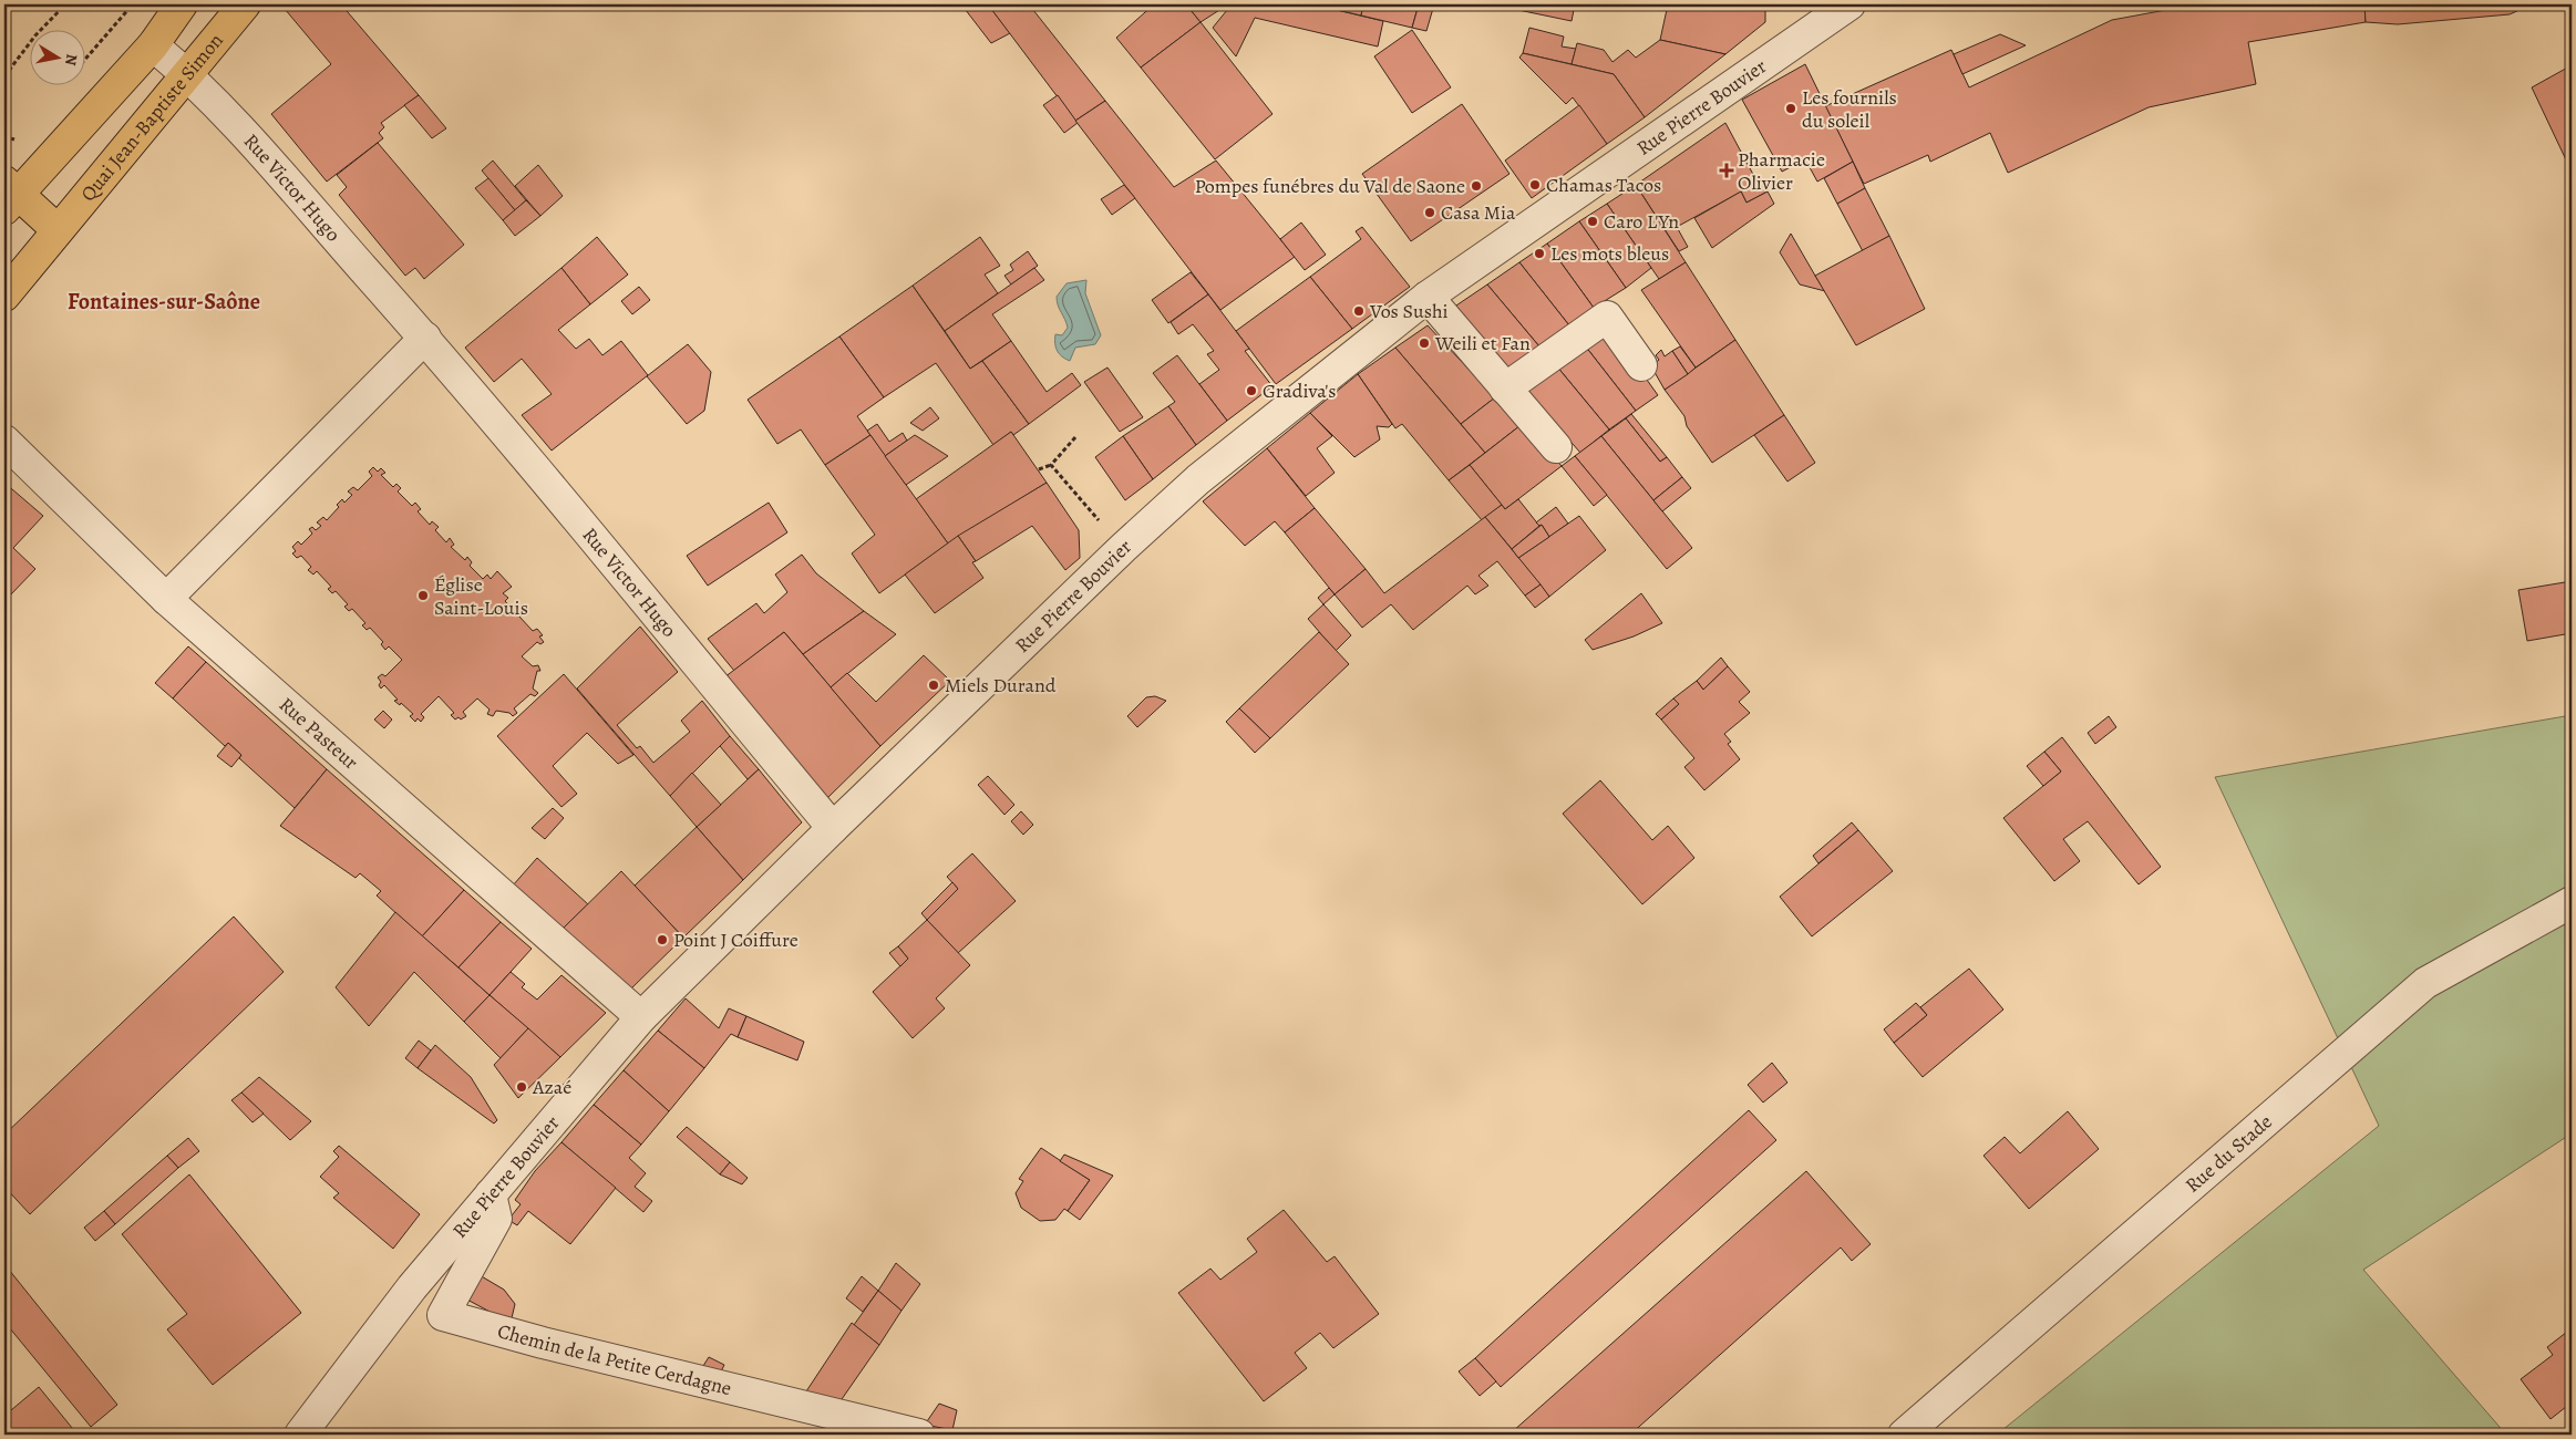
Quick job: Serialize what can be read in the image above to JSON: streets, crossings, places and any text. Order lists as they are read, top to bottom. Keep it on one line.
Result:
{"streets":{"main road":["Quai Jean-Baptiste Simon"],"street":["Rue Pierre Bouvier","Rue Victor Hugo","Rue Pasteur","Rue du Stade","Chemin de la Petite Cerdagne"]},"crossings":[["Rue Pierre Bouvier","Rue Victor Hugo"],["Rue Pierre Bouvier","Rue Pasteur"],["Rue Pierre Bouvier","Chemin de la Petite Cerdagne"],["Quai Jean-Baptiste Simon","Rue Victor Hugo"]],"districts":["Fontaines-sur-Saône"],"places":{"other":["Les fournils du soleil","Chamas Tacos","Pompes funébres du Val de Saone","Casa Mia","Caro L'Yn","Les mots bleus","Vos Sushi","Weili et Fan","Gradiva's","Église Saint-Louis","Miels Durand","Point J Coiffure","Azaé"],"health":["Pharmacie Olivier"]},"north":"right"}
